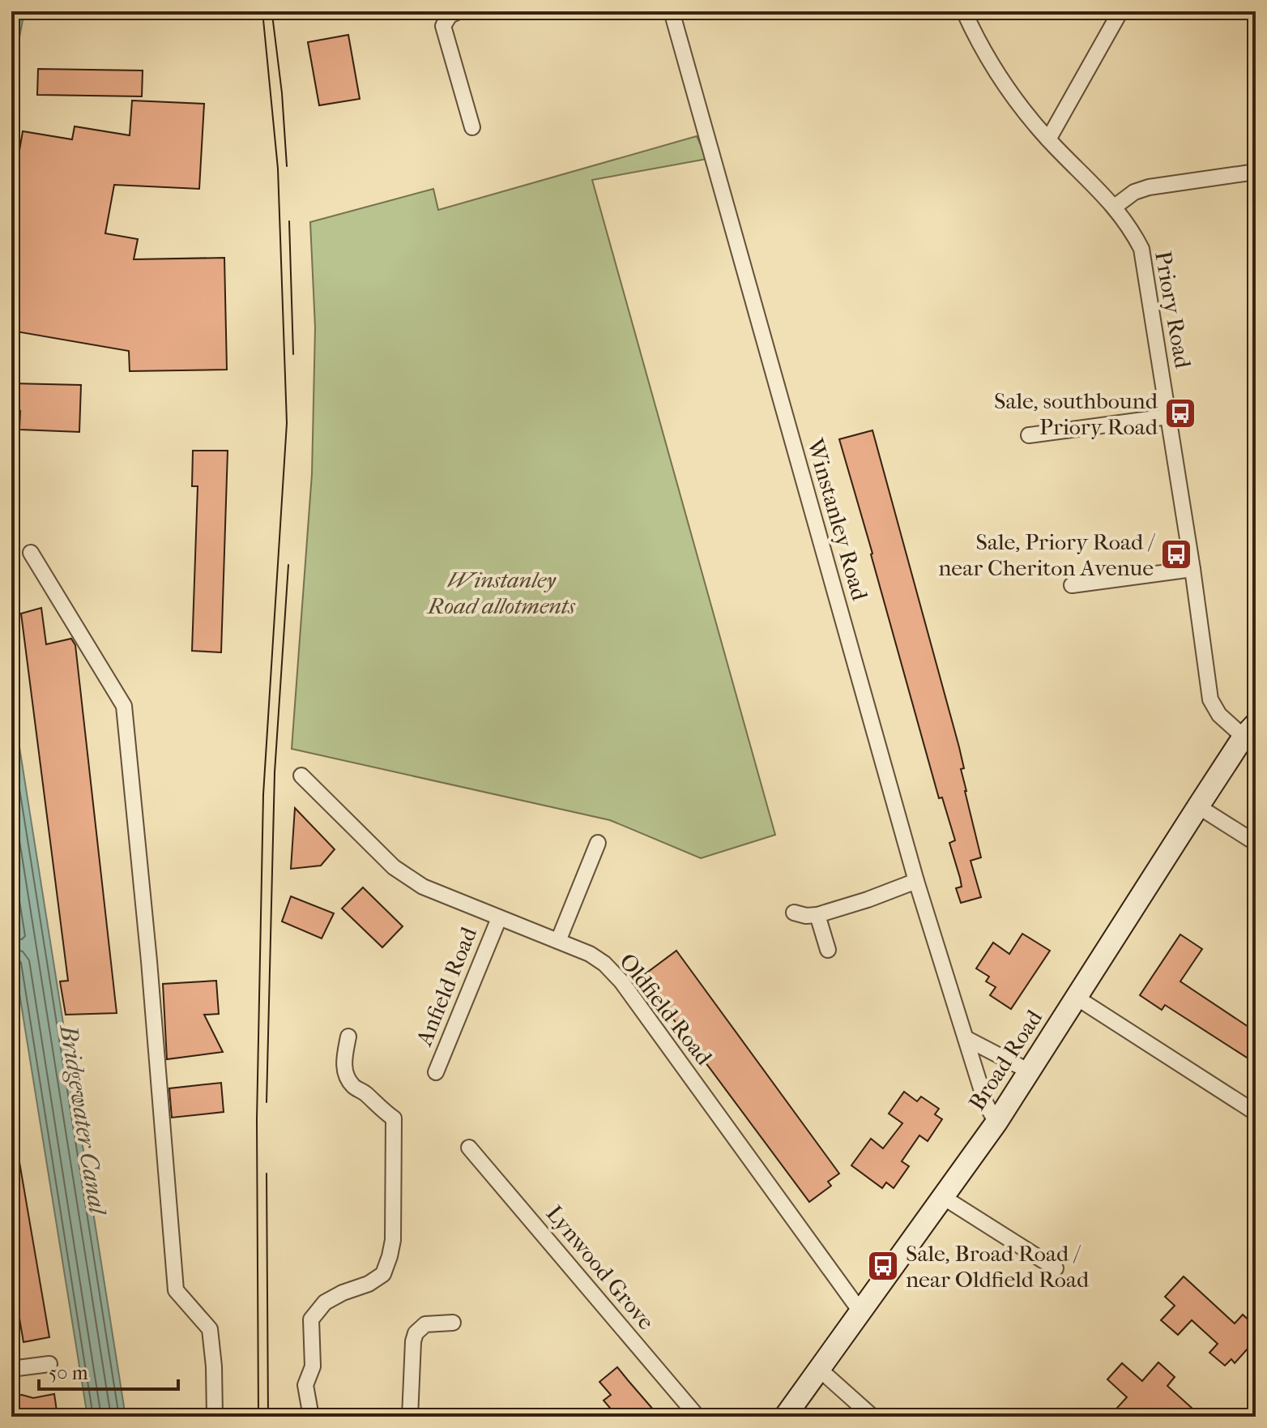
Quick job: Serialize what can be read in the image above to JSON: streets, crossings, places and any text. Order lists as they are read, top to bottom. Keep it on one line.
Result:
{"streets":{"street":["Priory Road","Winstanley Road","Anfield Road","Oldfield Road","Broad Road","Lynwood Grove"]},"crossings":[["Priory Road","Broad Road"],["Winstanley Road","Broad Road"],["Anfield Road","Oldfield Road"],["Oldfield Road","Broad Road"]],"water":["Bridgewater Canal"],"parks":["Winstanley Road allotments"],"places":{"bus stop":["Sale, southbound Priory Road","Sale, Priory Road / near Cheriton Avenue","Sale, Broad Road / near Oldfield Road"]},"scale_bar":"50 m"}
